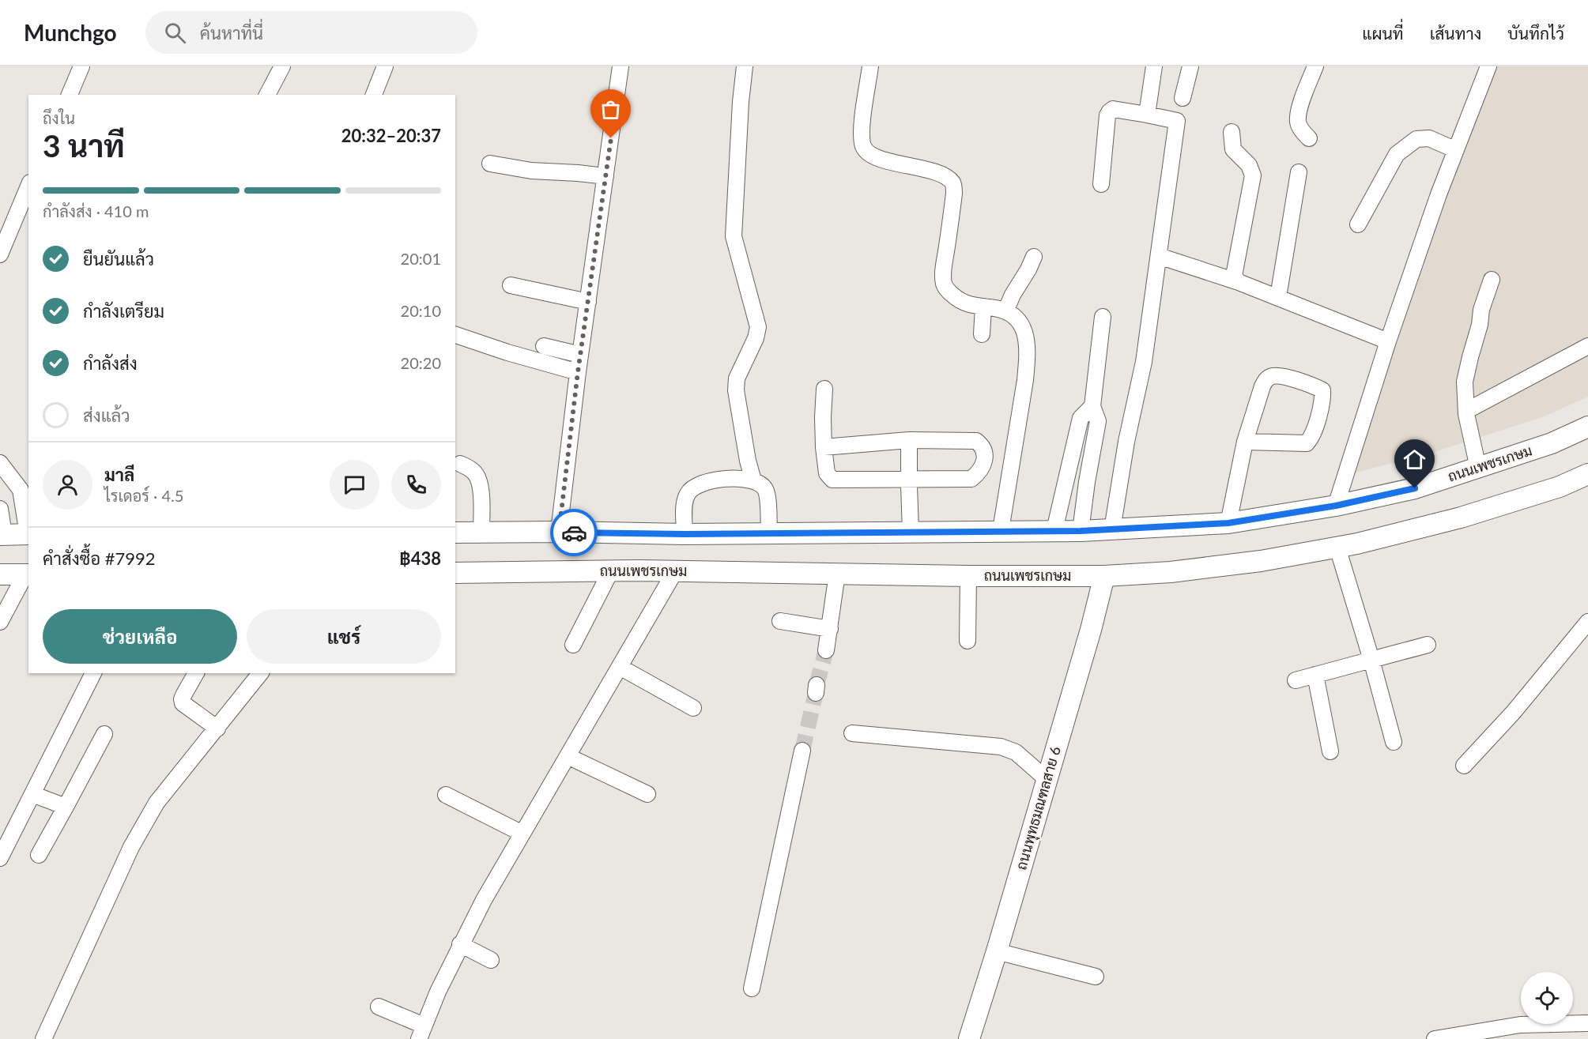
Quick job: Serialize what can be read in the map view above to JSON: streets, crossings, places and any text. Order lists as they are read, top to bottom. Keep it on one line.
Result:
{"streets":{"main road":["ถนนเพชรเกษม","ถนนพุทธมณฑลสาย 6"]},"crossings":[["ถนนเพชรเกษม","ถนนพุทธมณฑลสาย 6"]],"page":{"header":"Munchgo","search":"ค้นหาที่นี่","nav":["แผนที่","เส้นทาง","บันทึกไว้"],"heading":["3 นาที","ถึงใน","20:32–20:37"],"panel":["มาลี","ไรเดอร์ · 4.5","คำสั่งซื้อ #7992","฿438"],"bar":"กำลังส่ง · 410 m","list":[["ยืนยันแล้ว","20:01"],["กำลังเตรียม","20:10"],["กำลังส่ง","20:20"],"ส่งแล้ว"],"buttons":["ช่วยเหลือ","แชร์"]}}
